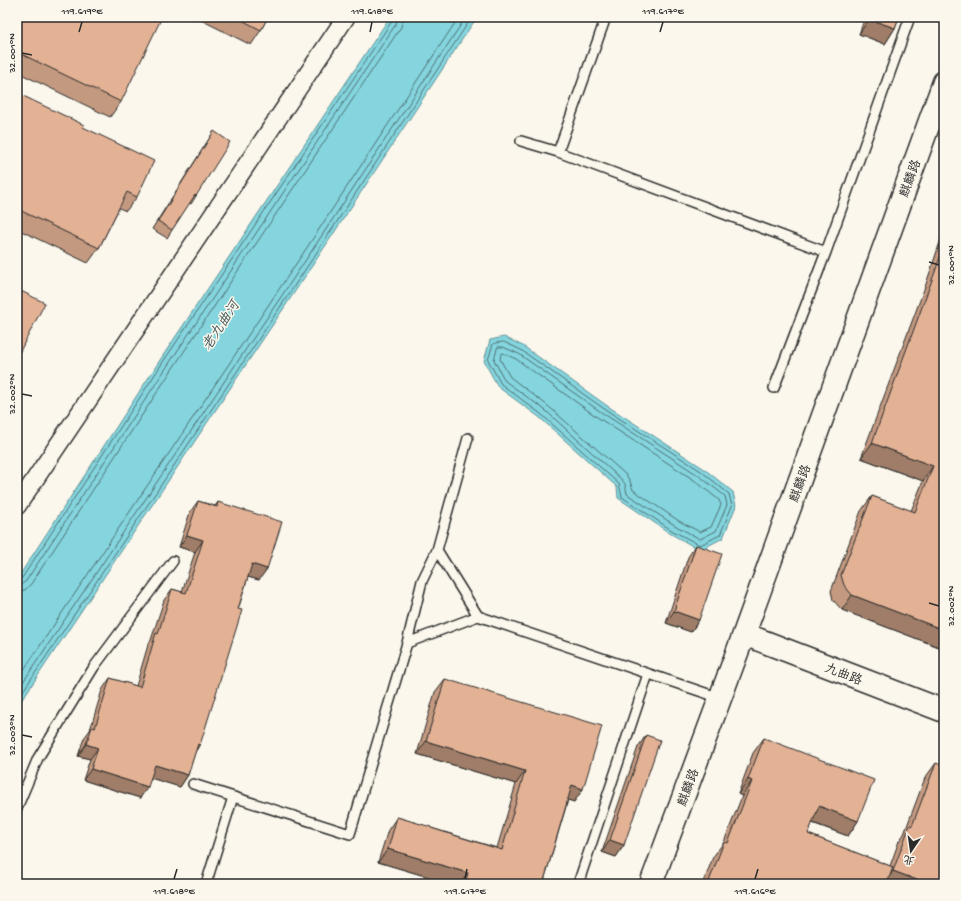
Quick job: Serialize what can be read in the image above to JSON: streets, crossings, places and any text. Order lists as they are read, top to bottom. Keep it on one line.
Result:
{"streets":{"street":["麒麟路","九曲路"]},"crossings":[["麒麟路","九曲路"]],"water":["老九曲河"],"north":"bottom","coordinates":["119.619°E","119.618°E","119.617°E","32.001°N","32.002°N","32.003°N","119.616°E"]}
